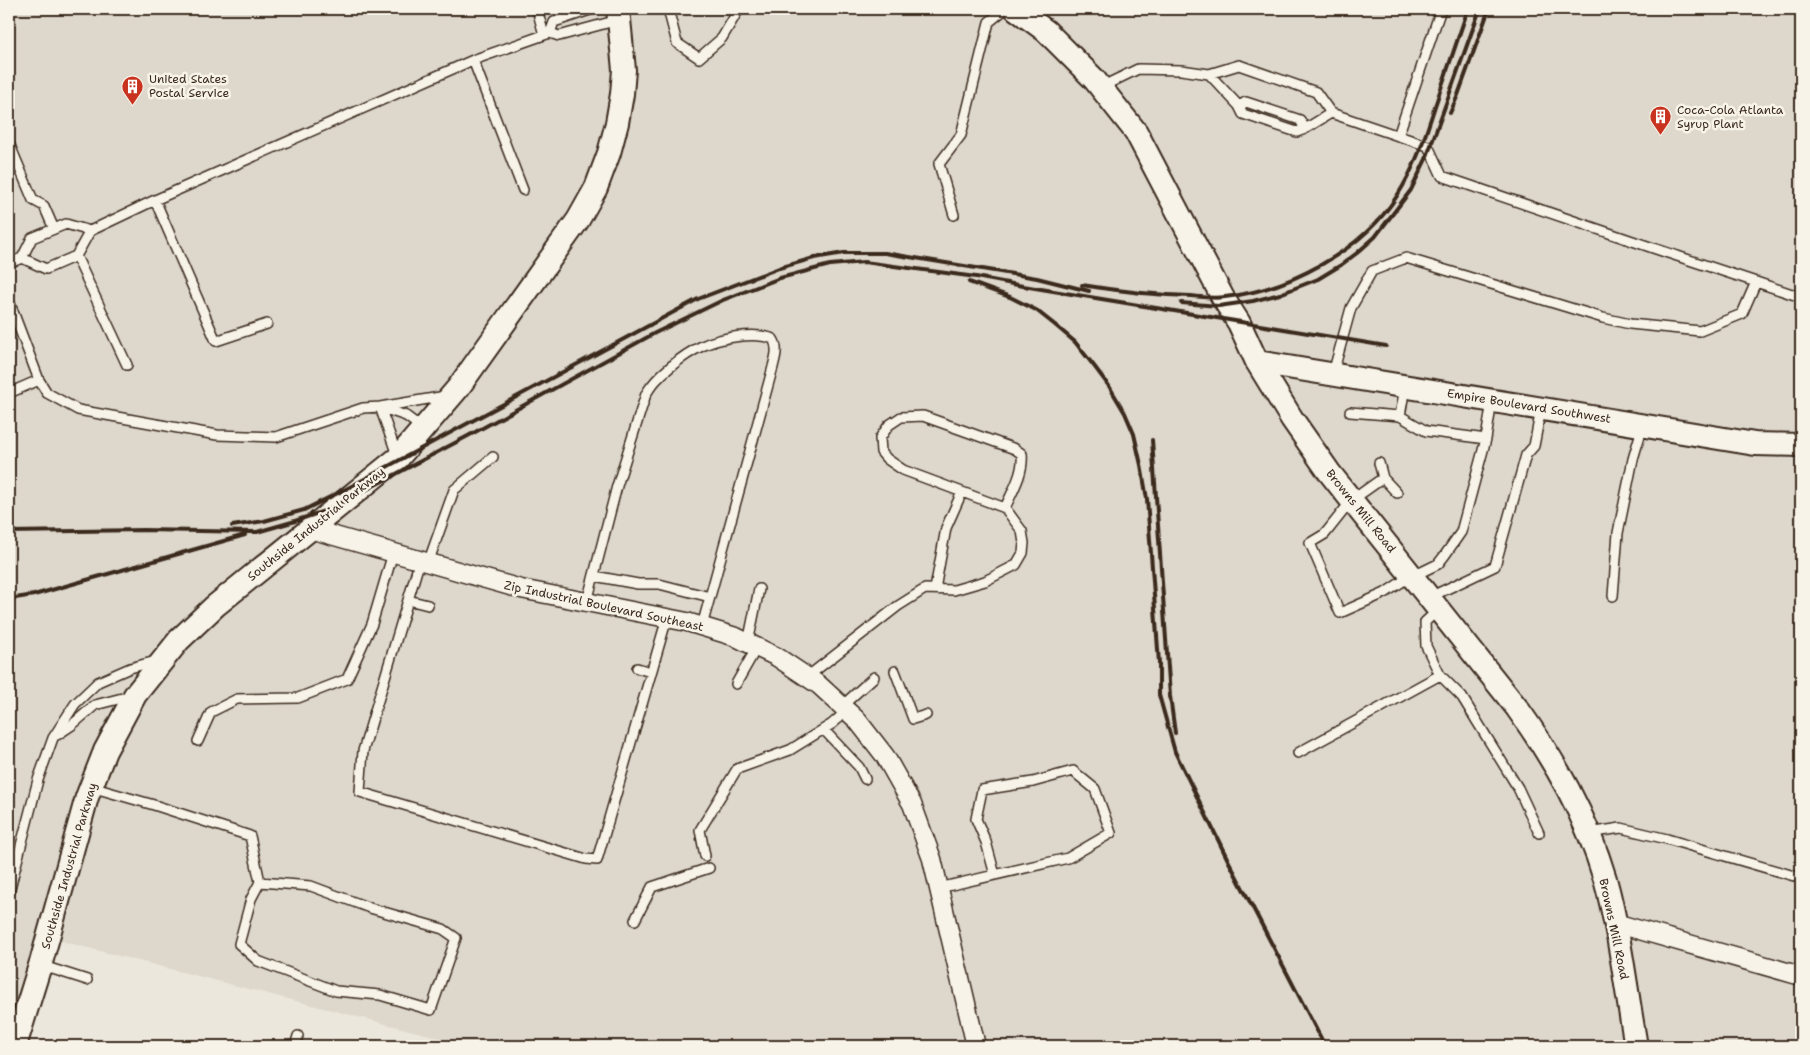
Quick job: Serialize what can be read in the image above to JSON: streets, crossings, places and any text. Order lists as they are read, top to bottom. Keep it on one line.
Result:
{"streets":{"street":["Empire Boulevard Southwest","Browns Mill Road","Southside Industrial Parkway","Zip Industrial Boulevard Southeast"]},"crossings":[["Empire Boulevard Southwest","Browns Mill Road"],["Southside Industrial Parkway","Zip Industrial Boulevard Southeast"]],"places":{"building":["United States Postal Service","Coca-Cola Atlanta Syrup Plant"]}}
